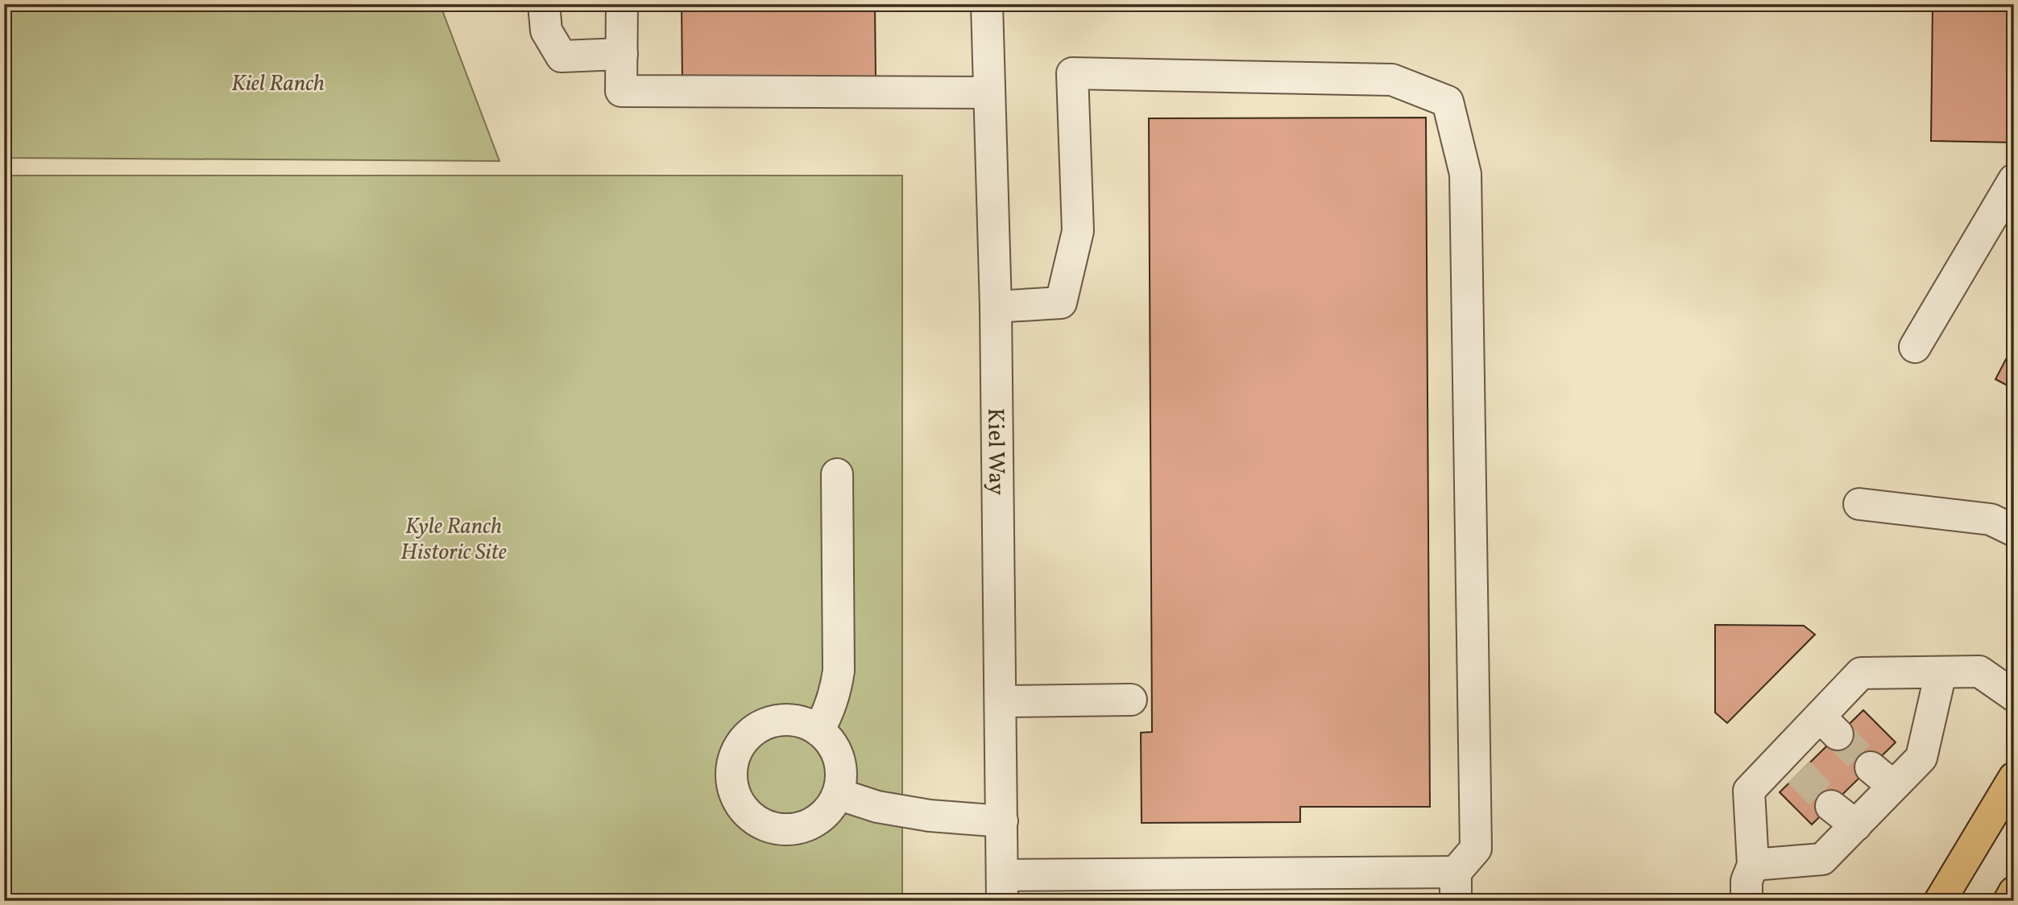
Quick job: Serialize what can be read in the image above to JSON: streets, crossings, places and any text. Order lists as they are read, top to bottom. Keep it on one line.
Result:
{"streets":{"street":["Kiel Way"]},"parks":["Kiel Ranch","Kyle Ranch Historic Site"]}
